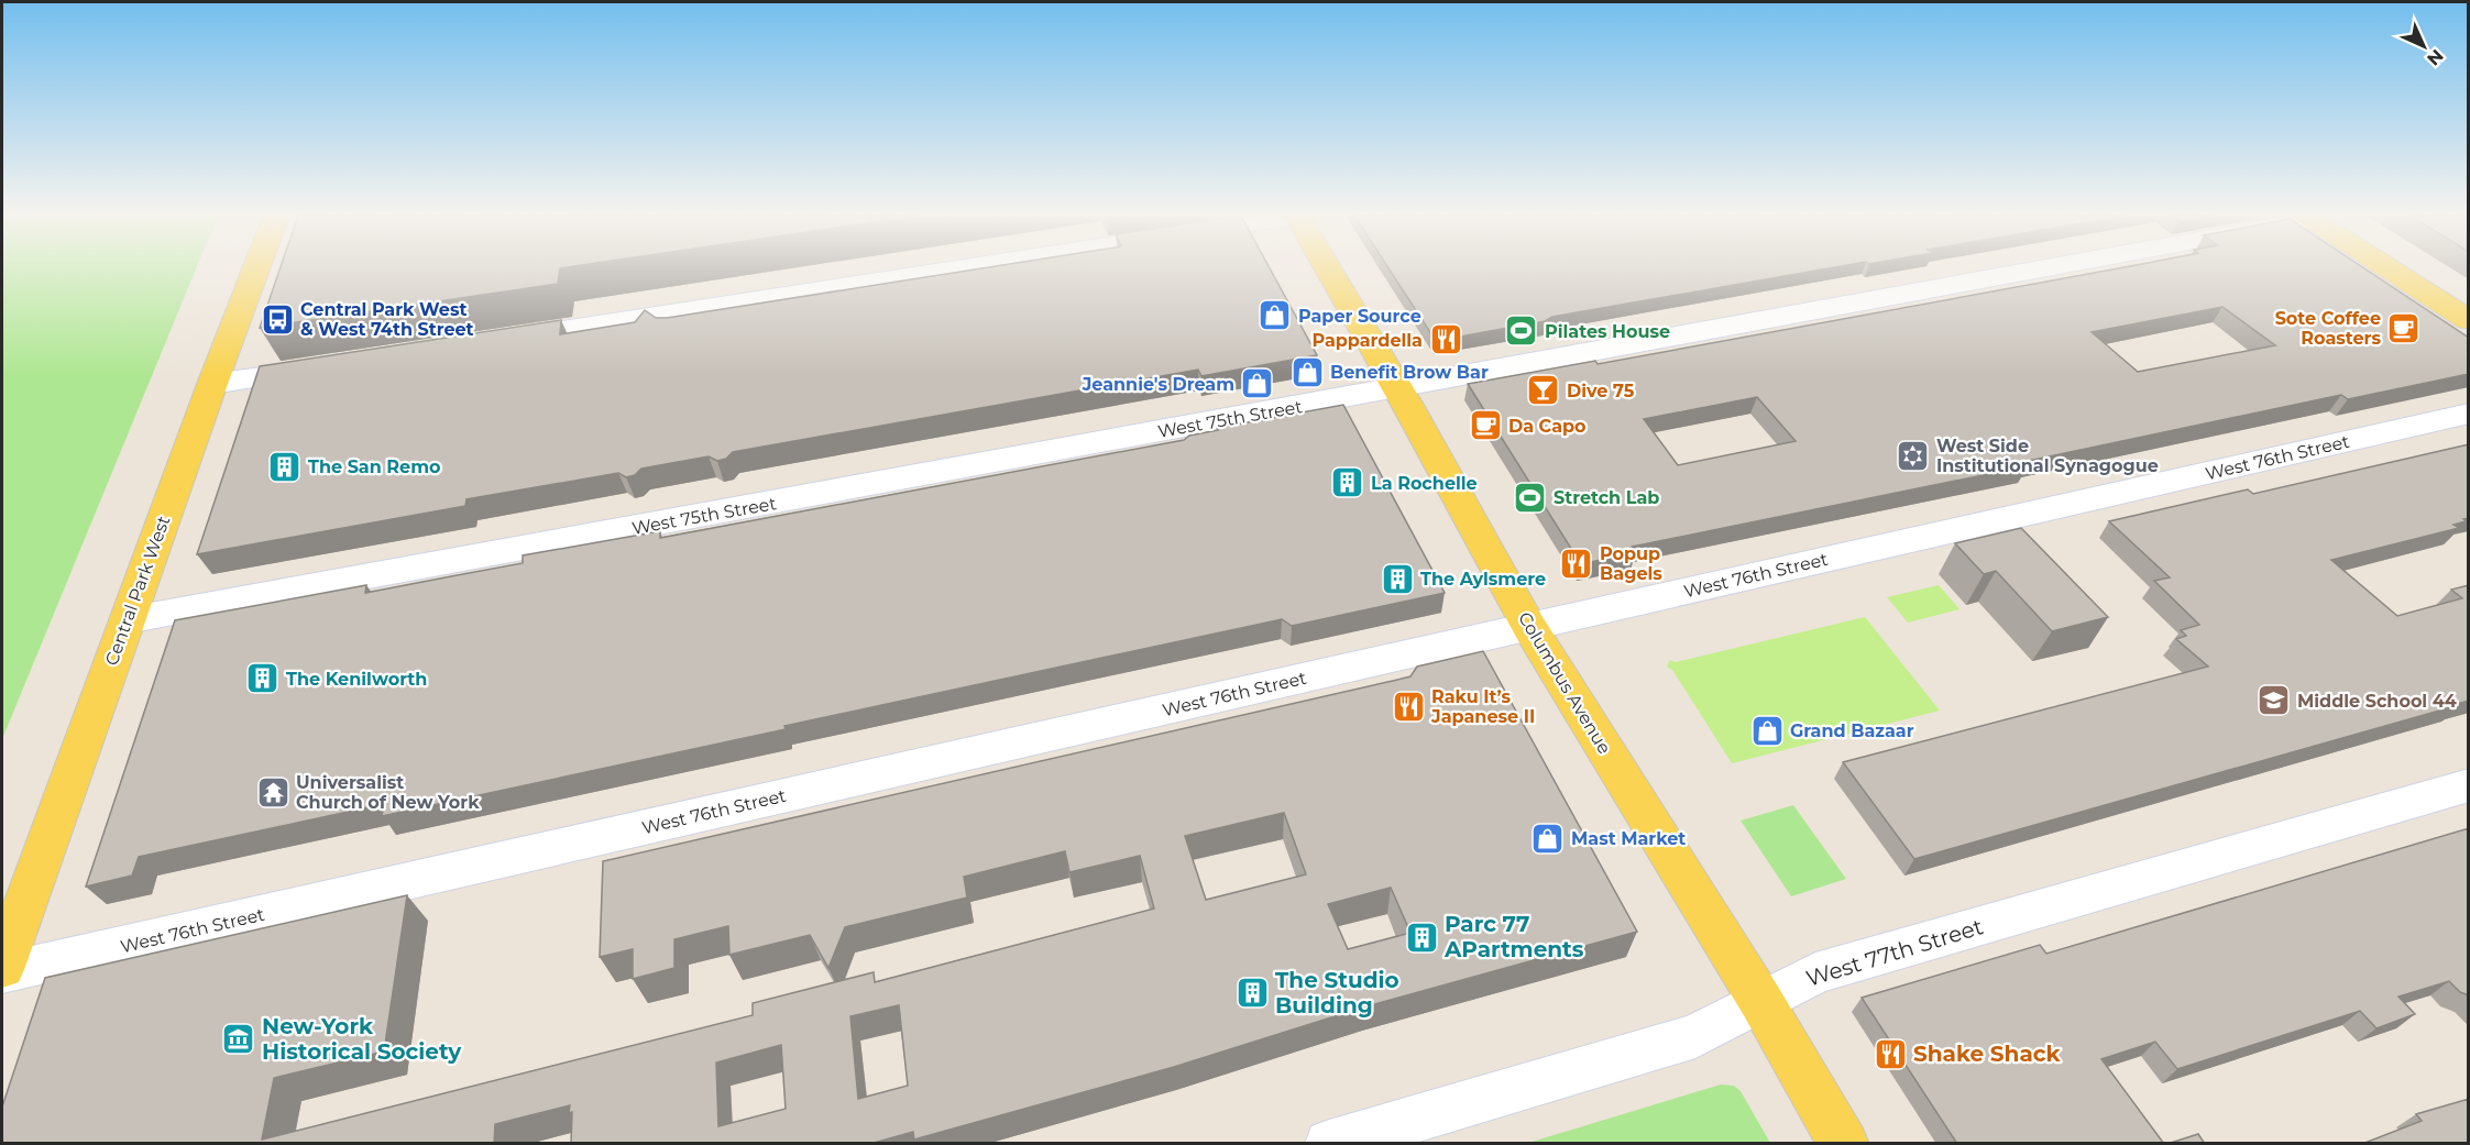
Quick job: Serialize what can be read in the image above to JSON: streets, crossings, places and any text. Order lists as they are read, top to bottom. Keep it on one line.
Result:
{"streets":{"main road":["Central Park West","Columbus Avenue"],"street":["West 75th Street","West 76th Street","West 77th Street"]},"crossings":[["West 75th Street","Central Park West"],["West 75th Street","Columbus Avenue"],["West 76th Street","Columbus Avenue"],["Columbus Avenue","West 77th Street"]],"places":{"shop":["Paper Source","Benefit Brow Bar","Jeannie's Dream","Grand Bazaar","Mast Market"],"bus stop":["Central Park West & West 74th Street"],"cafe":["Sote Coffee Roasters","Da Capo"],"sports":["Pilates House","Stretch Lab"],"restaurant":["Pappardella","Popup Bagels","Raku It’s Japanese II","Shake Shack"],"bar":["Dive 75"],"synagogue":["West Side Institutional Synagogue"],"building":["The San Remo","La Rochelle","The Aylsmere","The Kenilworth","Parc 77 APartments","The Studio Building"],"school or university":["Middle School 44"],"temple":["Universalist Church of New York"],"museum":["New-York Historical Society"]},"north":"bottom right"}
